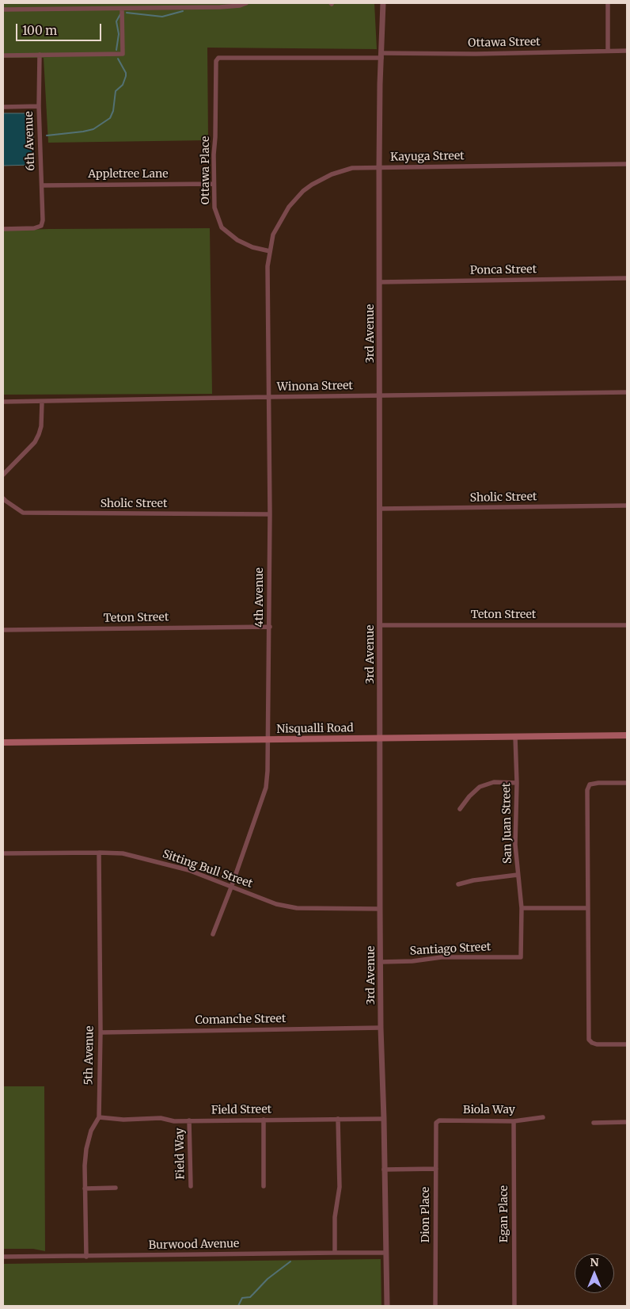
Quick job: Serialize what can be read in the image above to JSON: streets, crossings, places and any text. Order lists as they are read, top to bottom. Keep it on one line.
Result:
{"streets":{"main road":["Nisqualli Road"],"street":["Ottawa Street","6th Avenue","Kayuga Street","Ottawa Place","Appletree Lane","Ponca Street","3rd Avenue","Winona Street","Sholic Street","4th Avenue","Teton Street","San Juan Street","Sitting Bull Street","Santiago Street","Comanche Street","5th Avenue","Field Street","Biola Way","Field Way","Egan Place","Dion Place","Burwood Avenue"]},"crossings":[["Ottawa Street","Ottawa Place"],["Ottawa Street","3rd Avenue"],["6th Avenue","Appletree Lane"],["Kayuga Street","Ottawa Place"],["Kayuga Street","3rd Avenue"],["Kayuga Street","4th Avenue"],["Ottawa Place","Appletree Lane"],["Ottawa Place","4th Avenue"],["Ponca Street","3rd Avenue"],["3rd Avenue","Winona Street"],["3rd Avenue","Sholic Street"],["3rd Avenue","Teton Street"],["3rd Avenue","Nisqualli Road"],["3rd Avenue","Sitting Bull Street"],["3rd Avenue","Santiago Street"],["3rd Avenue","Comanche Street"],["3rd Avenue","Field Street"],["3rd Avenue","Burwood Avenue"],["Winona Street","4th Avenue"],["Sholic Street","4th Avenue"],["4th Avenue","Teton Street"],["4th Avenue","Nisqualli Road"],["4th Avenue","Sitting Bull Street"],["Nisqualli Road","San Juan Street"],["San Juan Street","Santiago Street"],["Sitting Bull Street","5th Avenue"],["Comanche Street","5th Avenue"],["5th Avenue","Field Street"],["5th Avenue","Burwood Avenue"],["Field Street","Field Way"],["Biola Way","Egan Place"],["Biola Way","Dion Place"]],"scale_bar":"100 m","north":"top"}
